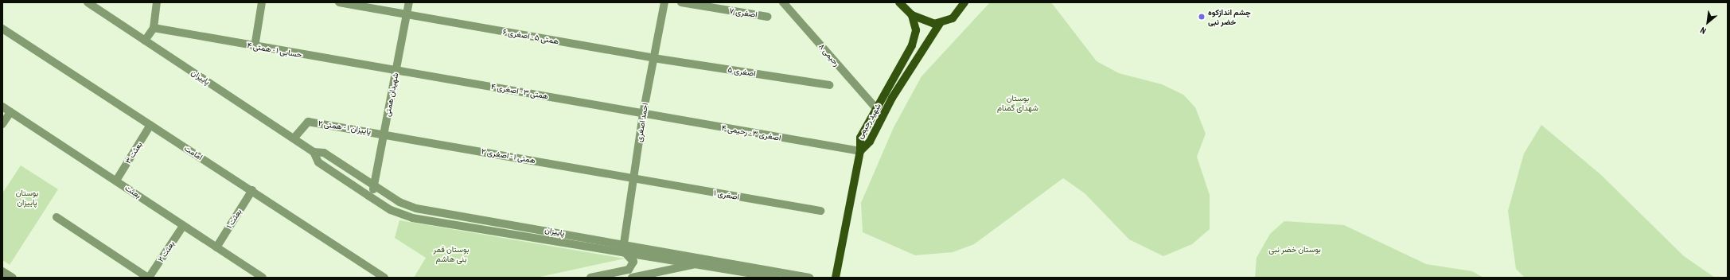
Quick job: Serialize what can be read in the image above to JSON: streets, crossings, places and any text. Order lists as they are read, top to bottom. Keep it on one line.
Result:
{"streets":{"main road":["شهید رحیمی"],"street":["اصغری ۷","همتی ۵ - اصغری ۶","حسابی ۱ - همتی ۴","رحیمی ۸","اصغری ۵","پاییزان","همتی ۳ - اصغری ۴","شهیدان همتی","احمد اصغری","پاییزان ۱ - همتی ۲","اصغری ۳ - رحیمی ۴","بعثت ۳","امامت","همتی ۱ - اصغری ۲","بعثت","اصغری ۱","بعثت ۱","بعثت ۲"]},"crossings":[["همتی ۵ - اصغری ۶","اصغری ۵"],["همتی ۵ - اصغری ۶","شهیدان همتی"],["همتی ۵ - اصغری ۶","احمد اصغری"],["حسابی ۱ - همتی ۴","همتی ۳ - اصغری ۴"],["حسابی ۱ - همتی ۴","شهیدان همتی"],["اصغری ۵","احمد اصغری"],["پاییزان","شهیدان همتی"],["پاییزان","احمد اصغری"],["پاییزان","پاییزان ۱ - همتی ۲"],["همتی ۳ - اصغری ۴","شهیدان همتی"],["همتی ۳ - اصغری ۴","احمد اصغری"],["همتی ۳ - اصغری ۴","اصغری ۳ - رحیمی ۴"],["شهیدان همتی","پاییزان ۱ - همتی ۲"],["شهیدان همتی","همتی ۱ - اصغری ۲"],["شهید رحیمی","اصغری ۳ - رحیمی ۴"],["احمد اصغری","اصغری ۳ - رحیمی ۴"],["احمد اصغری","همتی ۱ - اصغری ۲"],["احمد اصغری","اصغری ۱"],["پاییزان ۱ - همتی ۲","همتی ۱ - اصغری ۲"],["بعثت ۳","امامت"],["بعثت ۳","بعثت"],["امامت","بعثت ۱"],["همتی ۱ - اصغری ۲","اصغری ۱"],["بعثت","بعثت ۱"],["بعثت","بعثت ۲"]],"parks":["بوستان شهدای گمنام","بوستان پاییزان","بوستان قمر بنی هاشم","بوستان خضر نبی"],"places":["چشم اندازکوه خضر نبی"],"north":"bottom left"}
